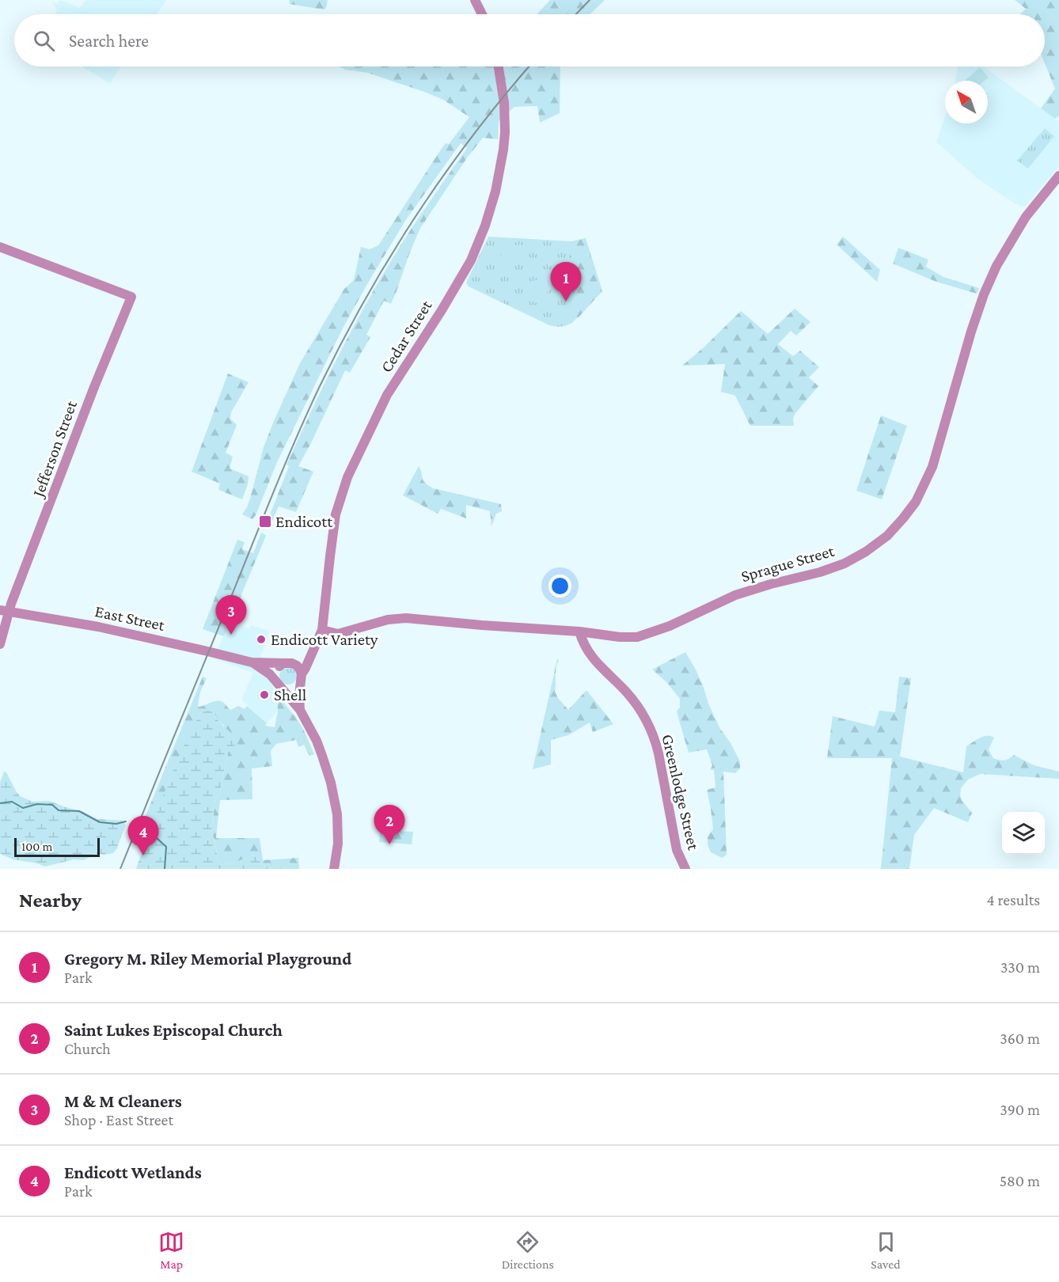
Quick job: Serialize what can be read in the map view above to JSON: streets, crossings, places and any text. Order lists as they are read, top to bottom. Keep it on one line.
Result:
{"streets":{"main road":["Cedar Street","Jefferson Street","Sprague Street","East Street","Greenlodge Street"]},"crossings":[["Cedar Street","Sprague Street"],["Jefferson Street","East Street"],["Sprague Street","Greenlodge Street"]],"places":{"transit":["Endicott"],"other":["Endicott Variety","Shell"]},"scale_bar":"100 m","north":"top left","page":{"search":"Search here","pins":["1","3","2","4"],"scale":"100 m","heading":["Nearby","4 results"],"list":[{"mark":"1","name":"Gregory M. Riley Memorial Playground","note":"Park","value":"330 m"},{"mark":"2","name":"Saint Lukes Episcopal Church","note":"Church","value":"360 m"},{"mark":"3","name":"M & M Cleaners","note":"Shop · East Street","value":"390 m"},{"mark":"4","name":"Endicott Wetlands","note":"Park","value":"580 m"}],"nav":["Map","Directions","Saved"]}}
